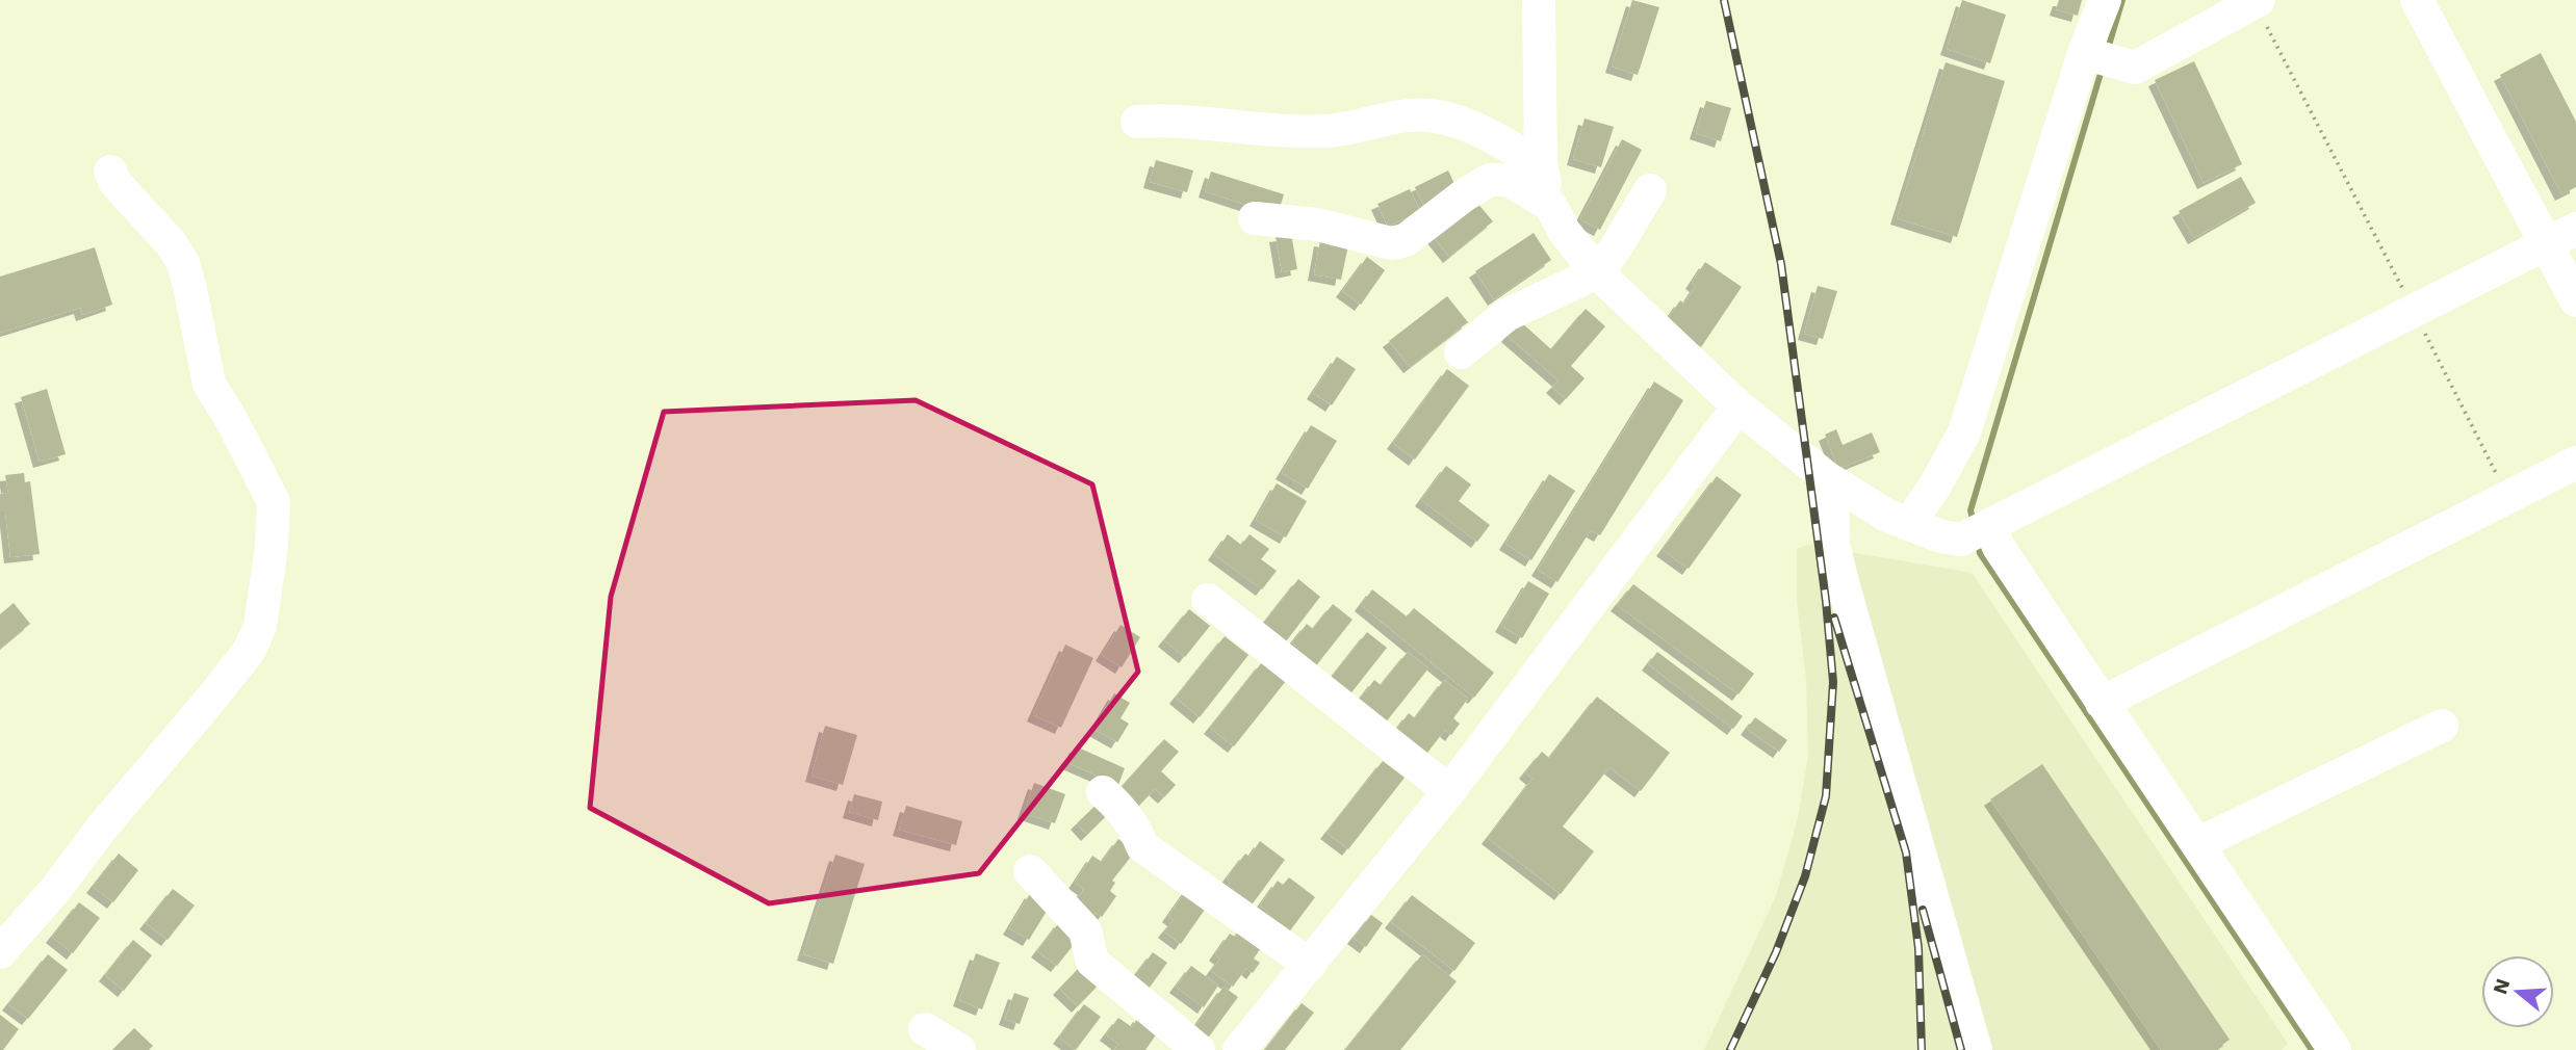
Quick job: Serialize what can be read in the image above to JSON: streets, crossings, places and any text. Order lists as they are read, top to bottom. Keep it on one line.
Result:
{"north":"left"}
